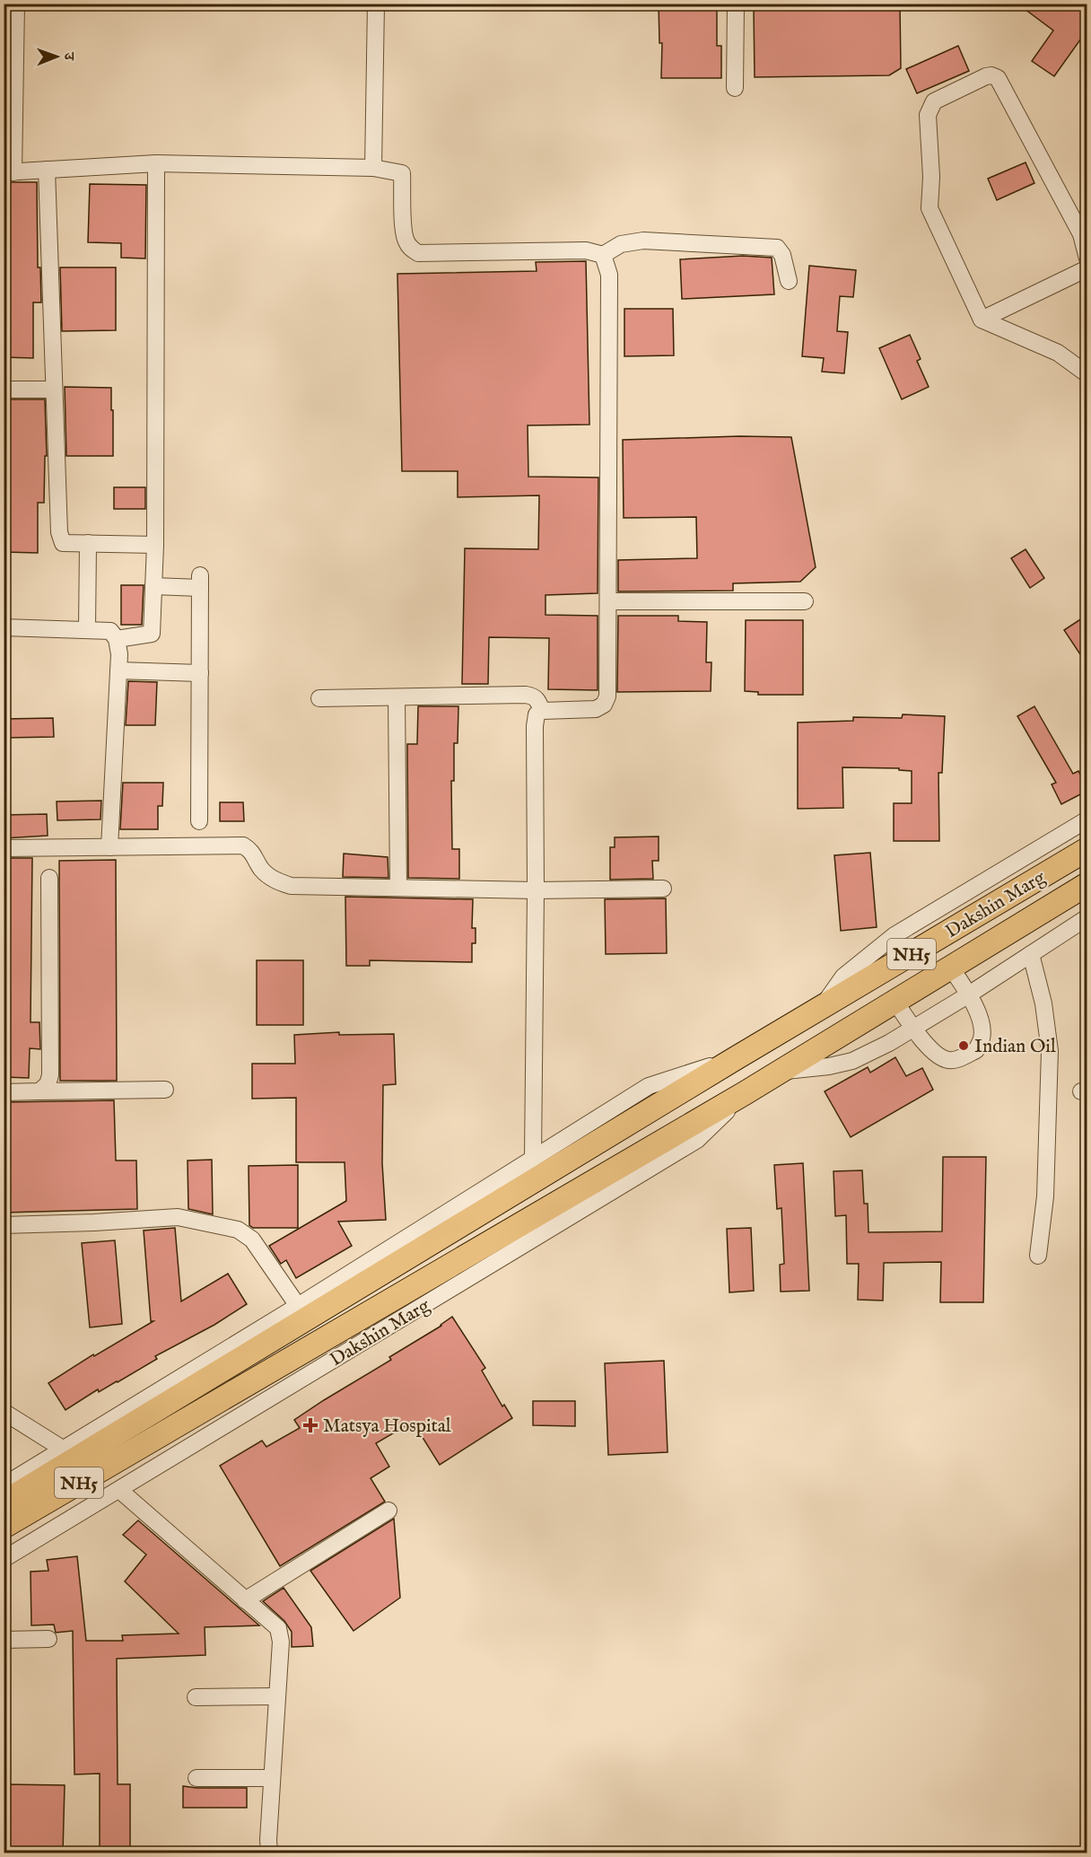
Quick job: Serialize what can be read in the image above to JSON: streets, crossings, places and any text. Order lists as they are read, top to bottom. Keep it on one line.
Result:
{"streets":{"highway":["Dakshin Marg","NH5"]},"places":{"other":["Indian Oil"],"health":["Matsya Hospital"]},"north":"right"}
